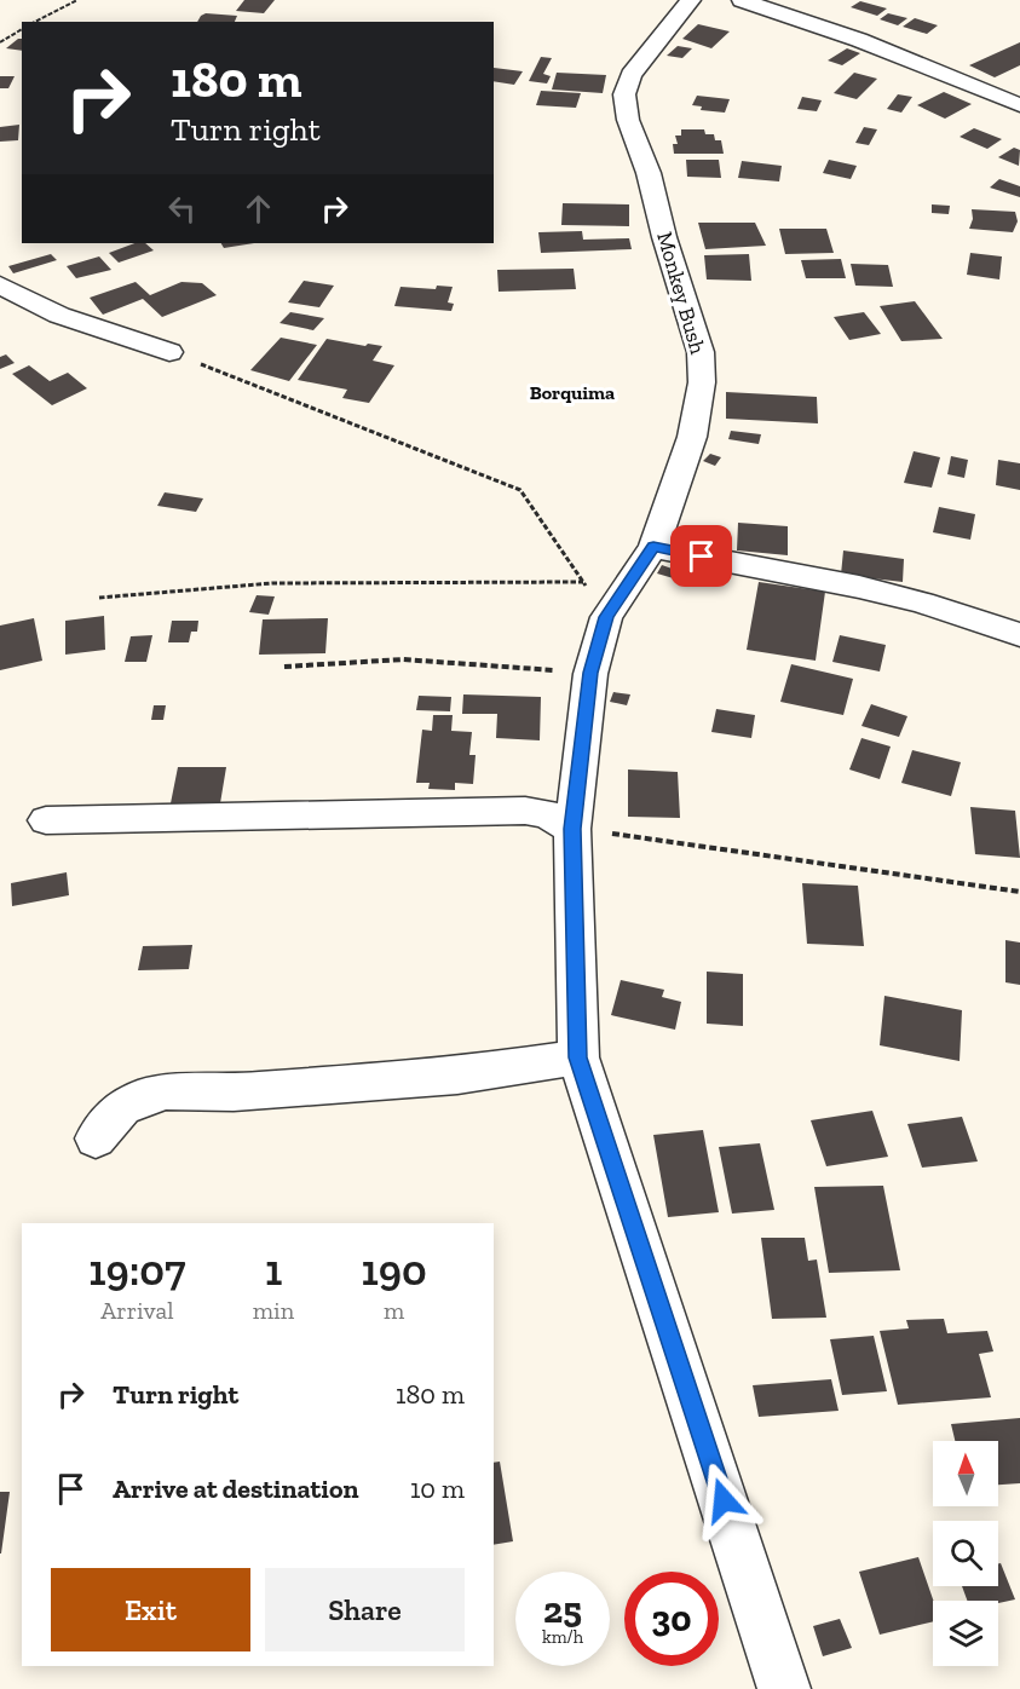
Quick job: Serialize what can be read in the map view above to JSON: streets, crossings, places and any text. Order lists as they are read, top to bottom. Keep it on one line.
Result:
{"streets":{"street":["Monkey Bush"]},"districts":["Borquima"],"north":"top","page":{"turn":["180 m","Turn right"],"eta":["19:07","Arrival","1","min","190","m"],"list":[{"name":"Turn right","value":"180 m"},{"name":"Arrive at destination","value":"10 m"}],"buttons":["Exit","Share"],"speed":"25 km/h","limit":"30"}}
